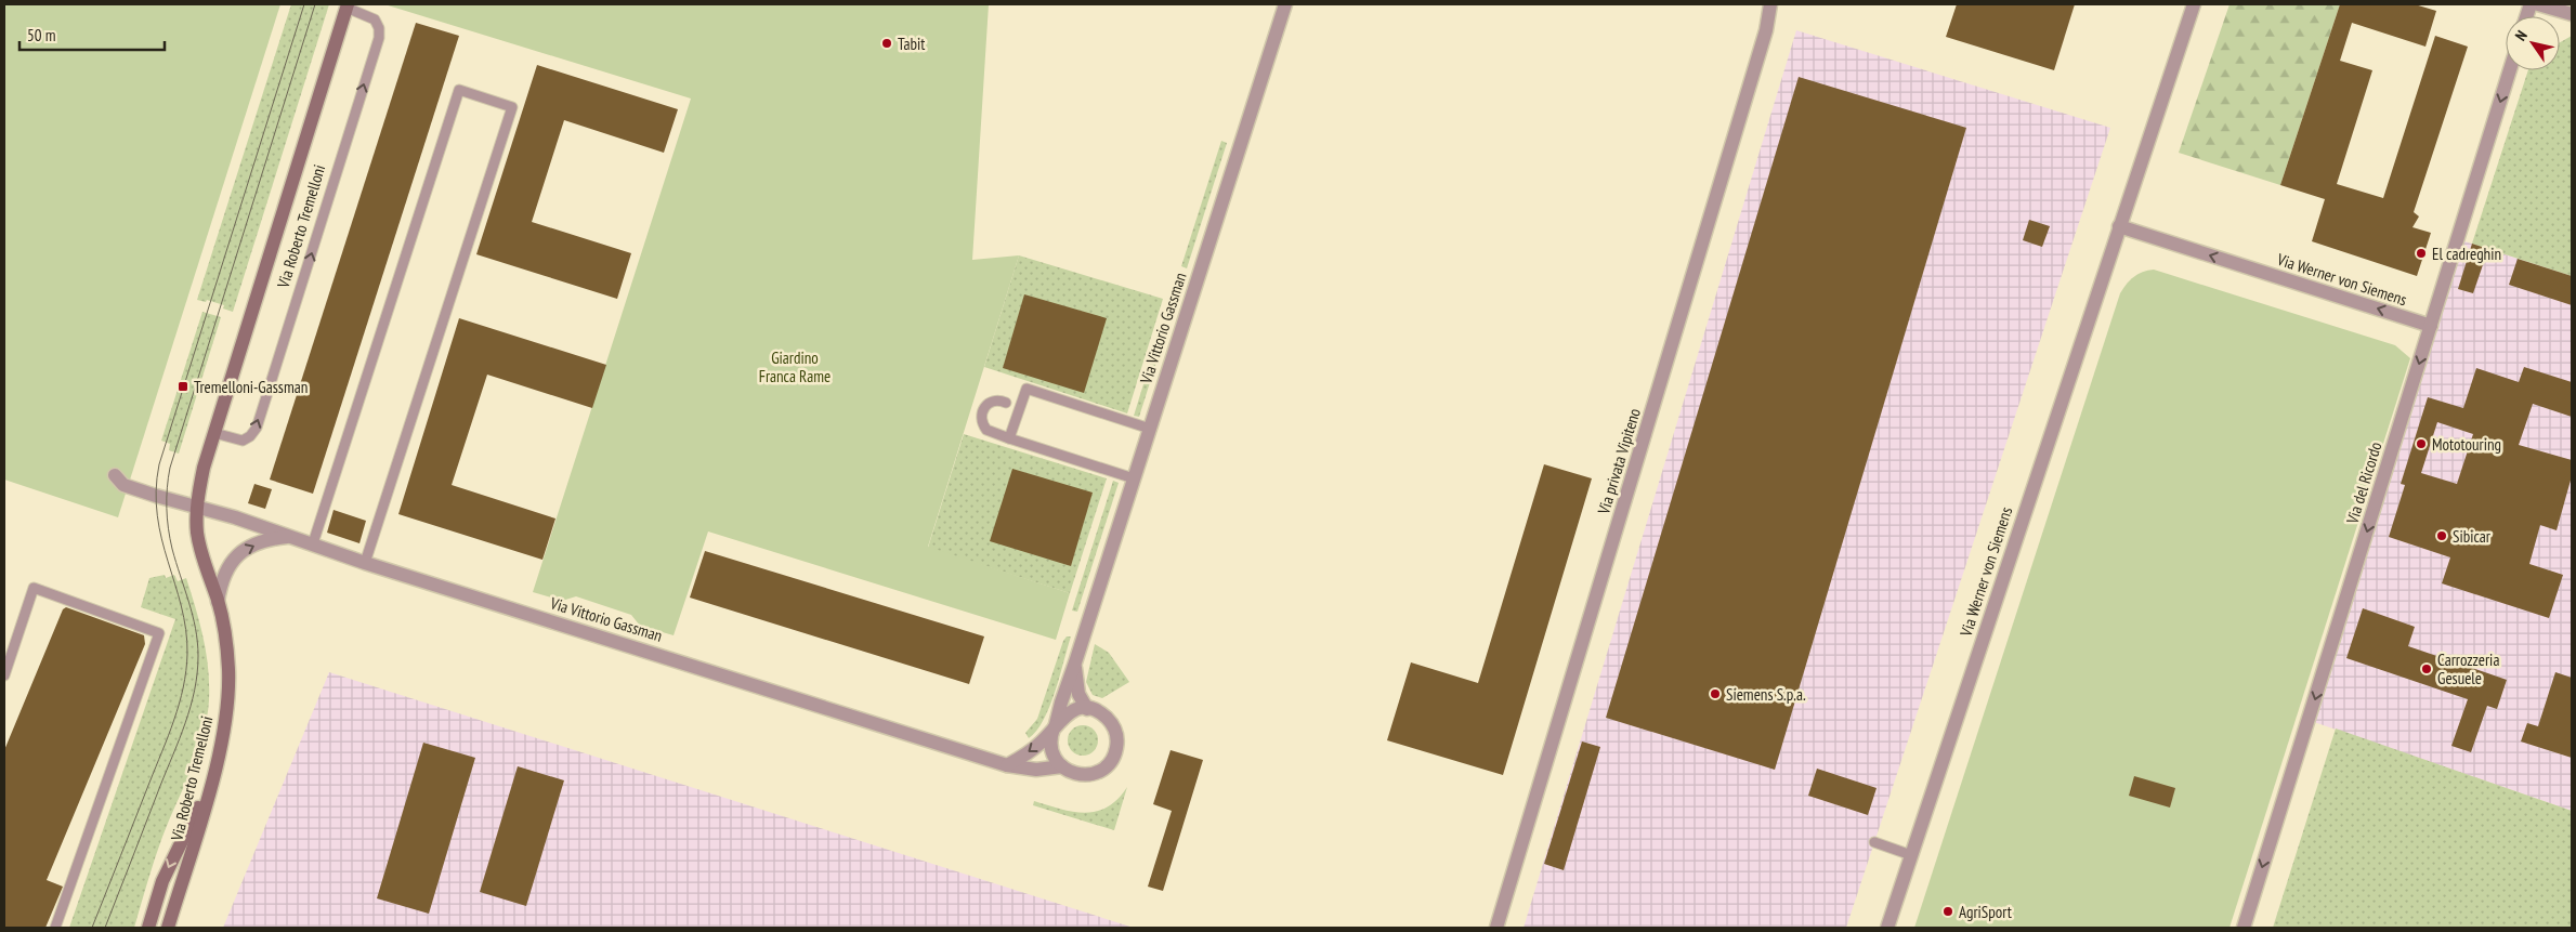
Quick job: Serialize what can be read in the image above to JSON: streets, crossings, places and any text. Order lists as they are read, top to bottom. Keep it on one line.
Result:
{"streets":{"street":["Via Roberto Tremelloni","Via Werner von Siemens","Via Vittorio Gassman","Via privata Vipiteno","Via del Ricordo"]},"crossings":[["Via Roberto Tremelloni","Via Vittorio Gassman"],["Via Werner von Siemens","Via del Ricordo"]],"one_way":["Via del Ricordo"],"parks":["Giardino Franca Rame"],"places":{"other":["Tabit","El cadreghin","Mototouring","Sibicar","Carrozzeria Gesuele","Siemens S.p.a.","AgriSport"],"transit":["Tremelloni-Gassman"]},"scale_bar":"50 m","north":"top left"}
